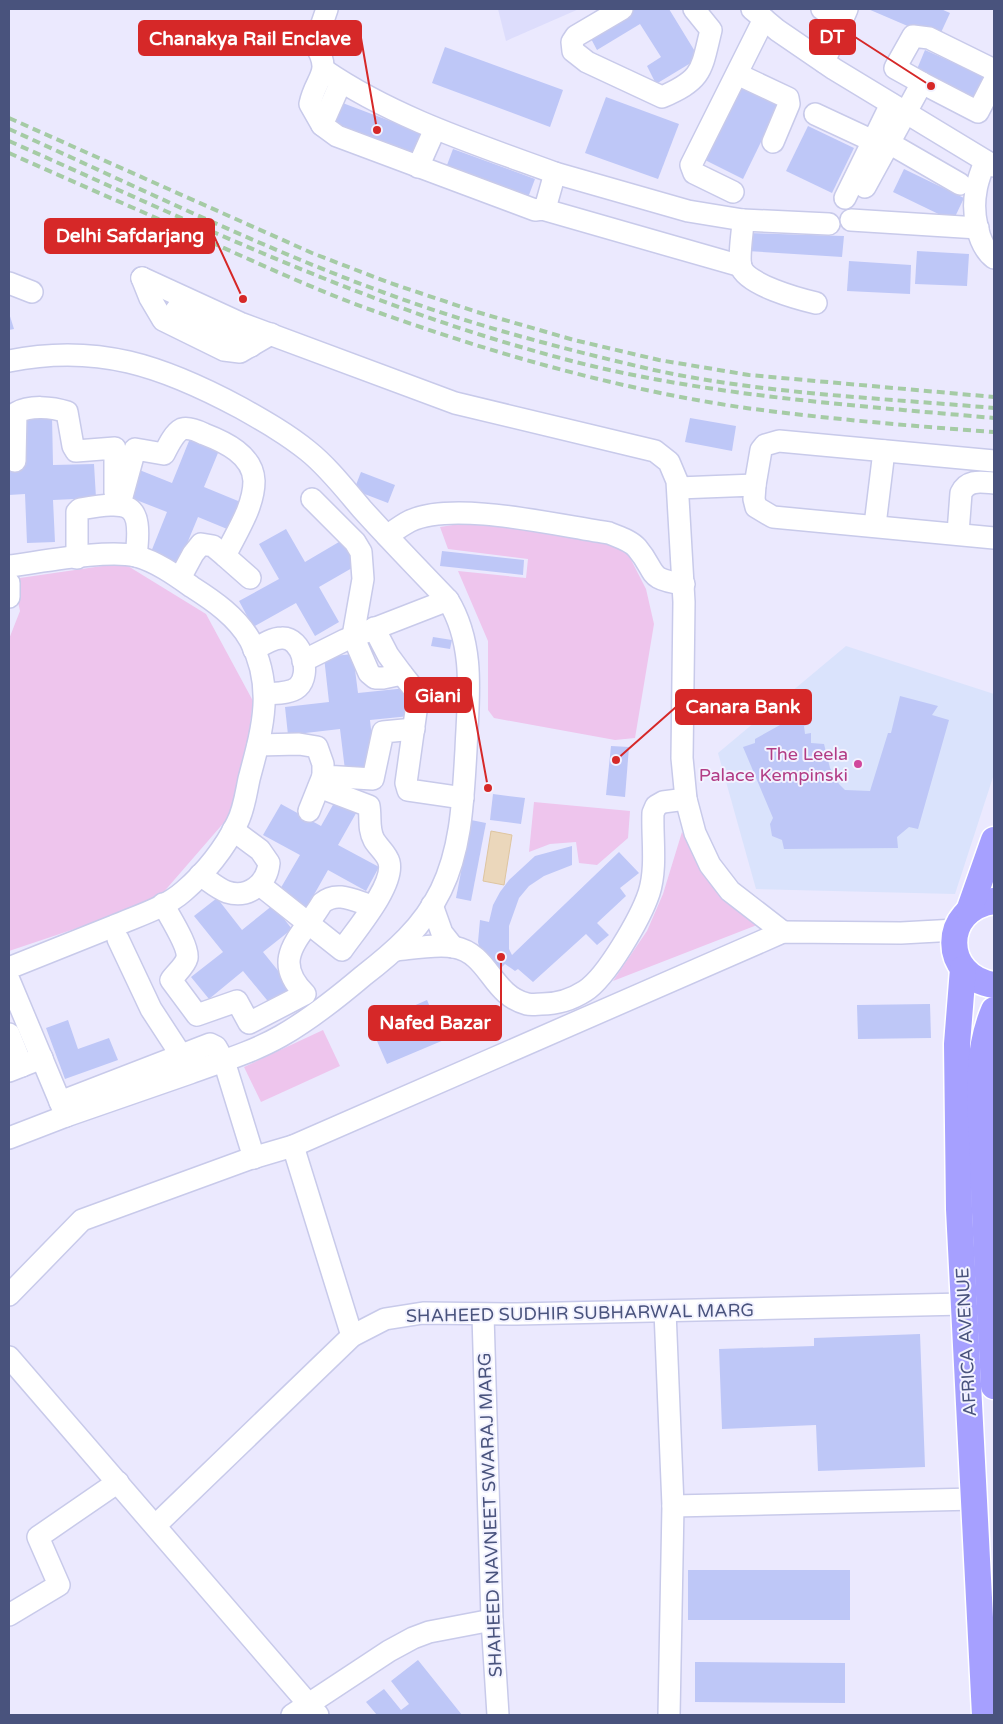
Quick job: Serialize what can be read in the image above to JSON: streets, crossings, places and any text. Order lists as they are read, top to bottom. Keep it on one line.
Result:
{"streets":{"main road":["AFRICA AVENUE"],"street":["SHAHEED SUDHIR SUBHARWAL MARG","SHAHEED NAVNEET SWARAJ MARG"]},"crossings":[["SHAHEED SUDHIR SUBHARWAL MARG","AFRICA AVENUE"],["SHAHEED SUDHIR SUBHARWAL MARG","SHAHEED NAVNEET SWARAJ MARG"]],"places":["DT","Chanakya Rail Enclave","Delhi Safdarjang","Canara Bank","The Leela Palace Kempinski","Giani","Nafed Bazar"]}
